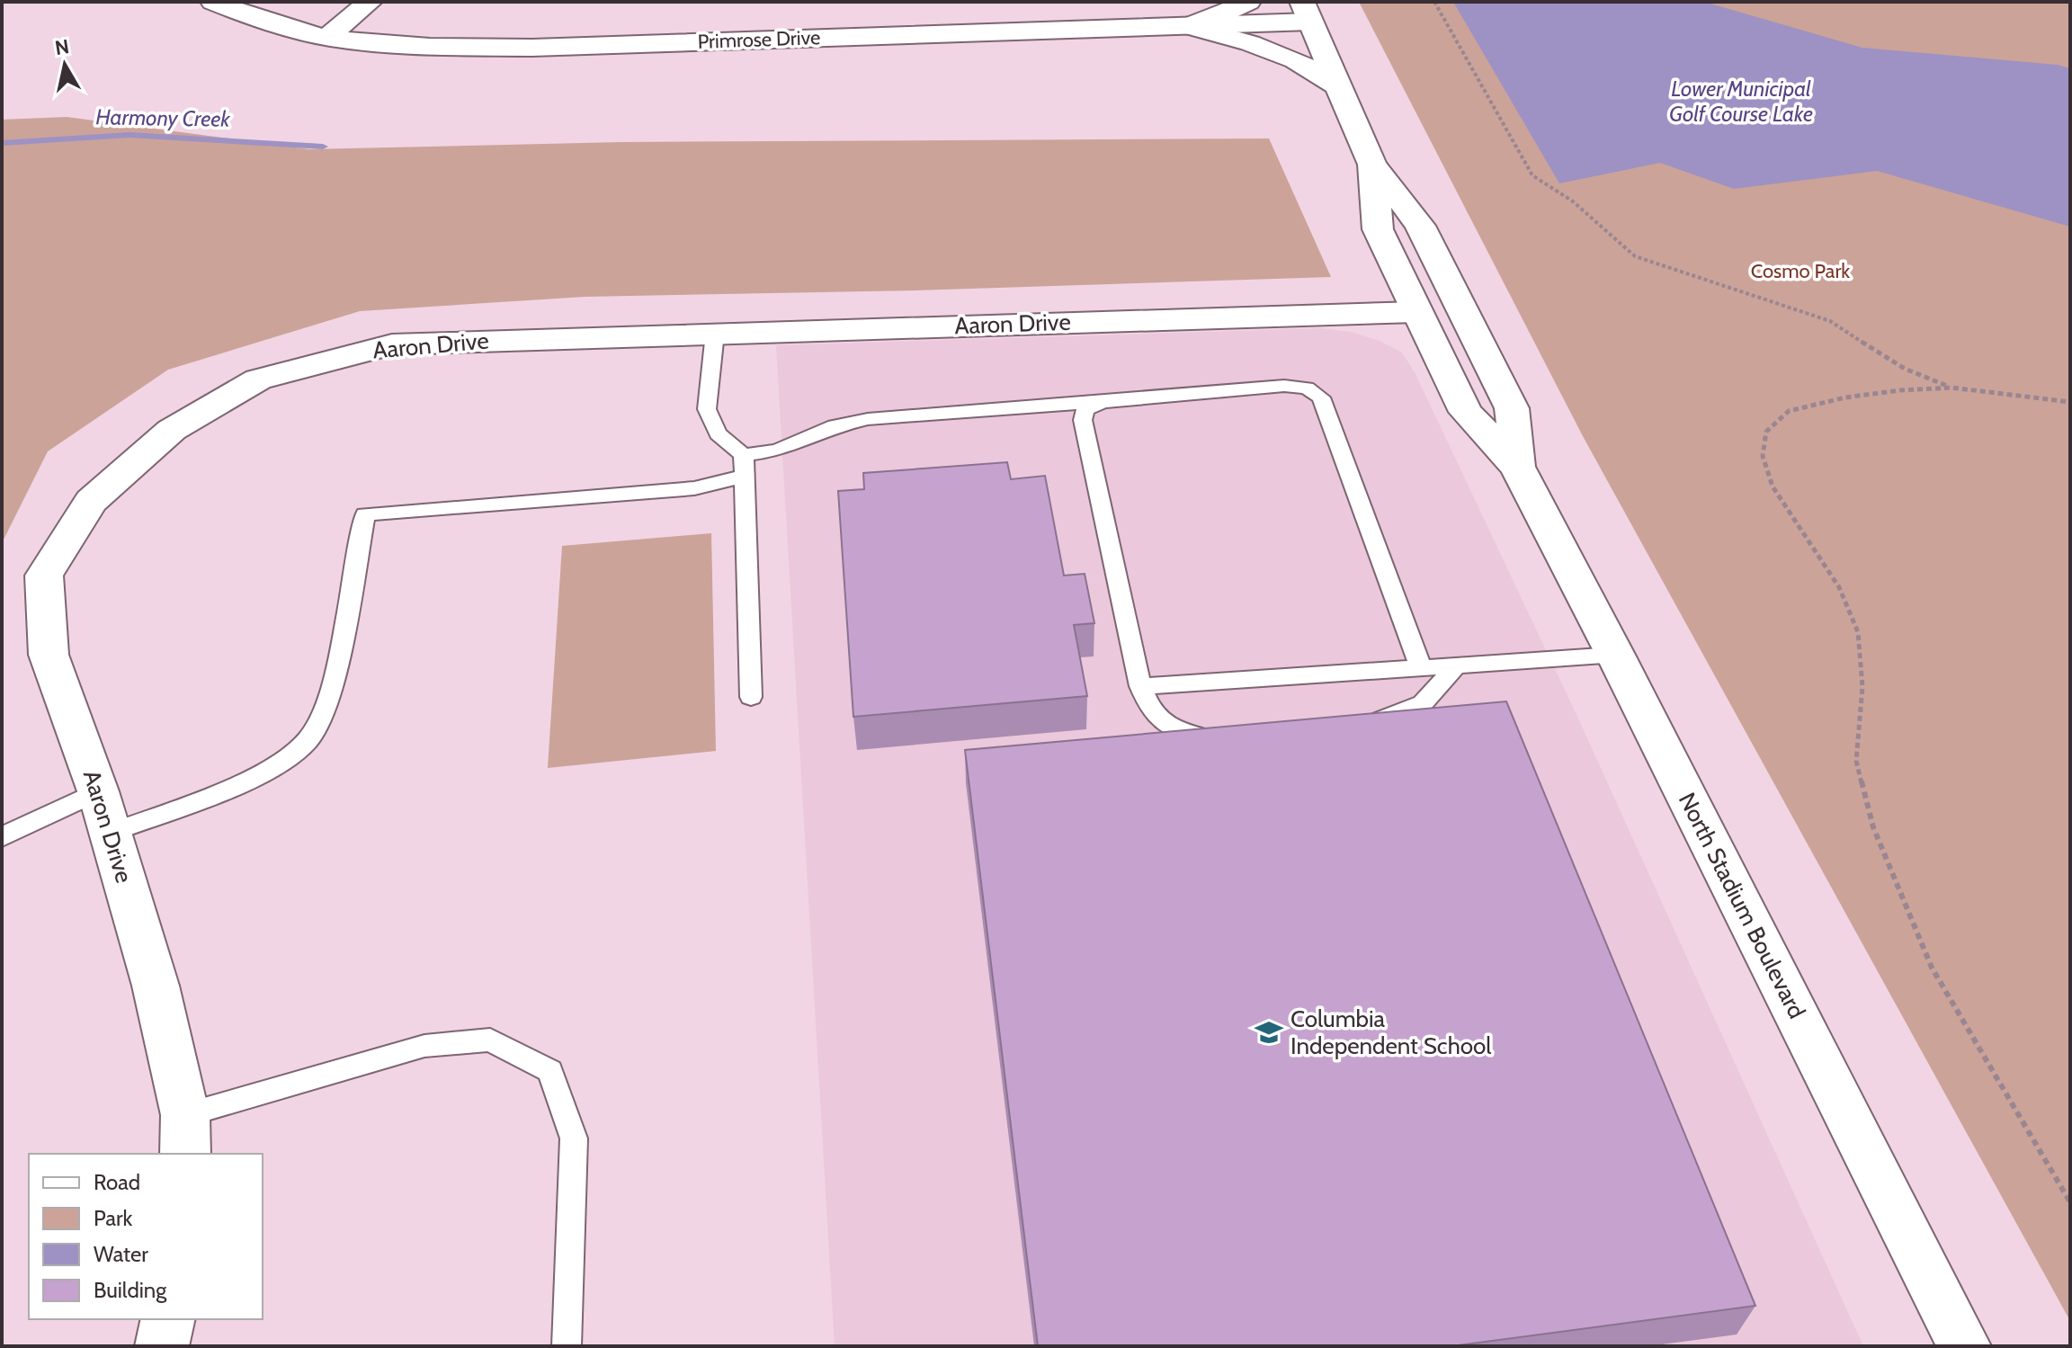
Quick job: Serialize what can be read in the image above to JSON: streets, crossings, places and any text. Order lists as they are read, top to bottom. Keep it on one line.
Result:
{"streets":{"street":["Primrose Drive","Aaron Drive","North Stadium Boulevard"]},"crossings":[["Primrose Drive","North Stadium Boulevard"],["Aaron Drive","North Stadium Boulevard"]],"water":["Lower Municipal Golf Course Lake","Harmony Creek"],"parks":["Cosmo Park"],"places":{"school or university":["Columbia Independent School"]},"legend":["Road","Park","Water","Building"],"north":"top"}
